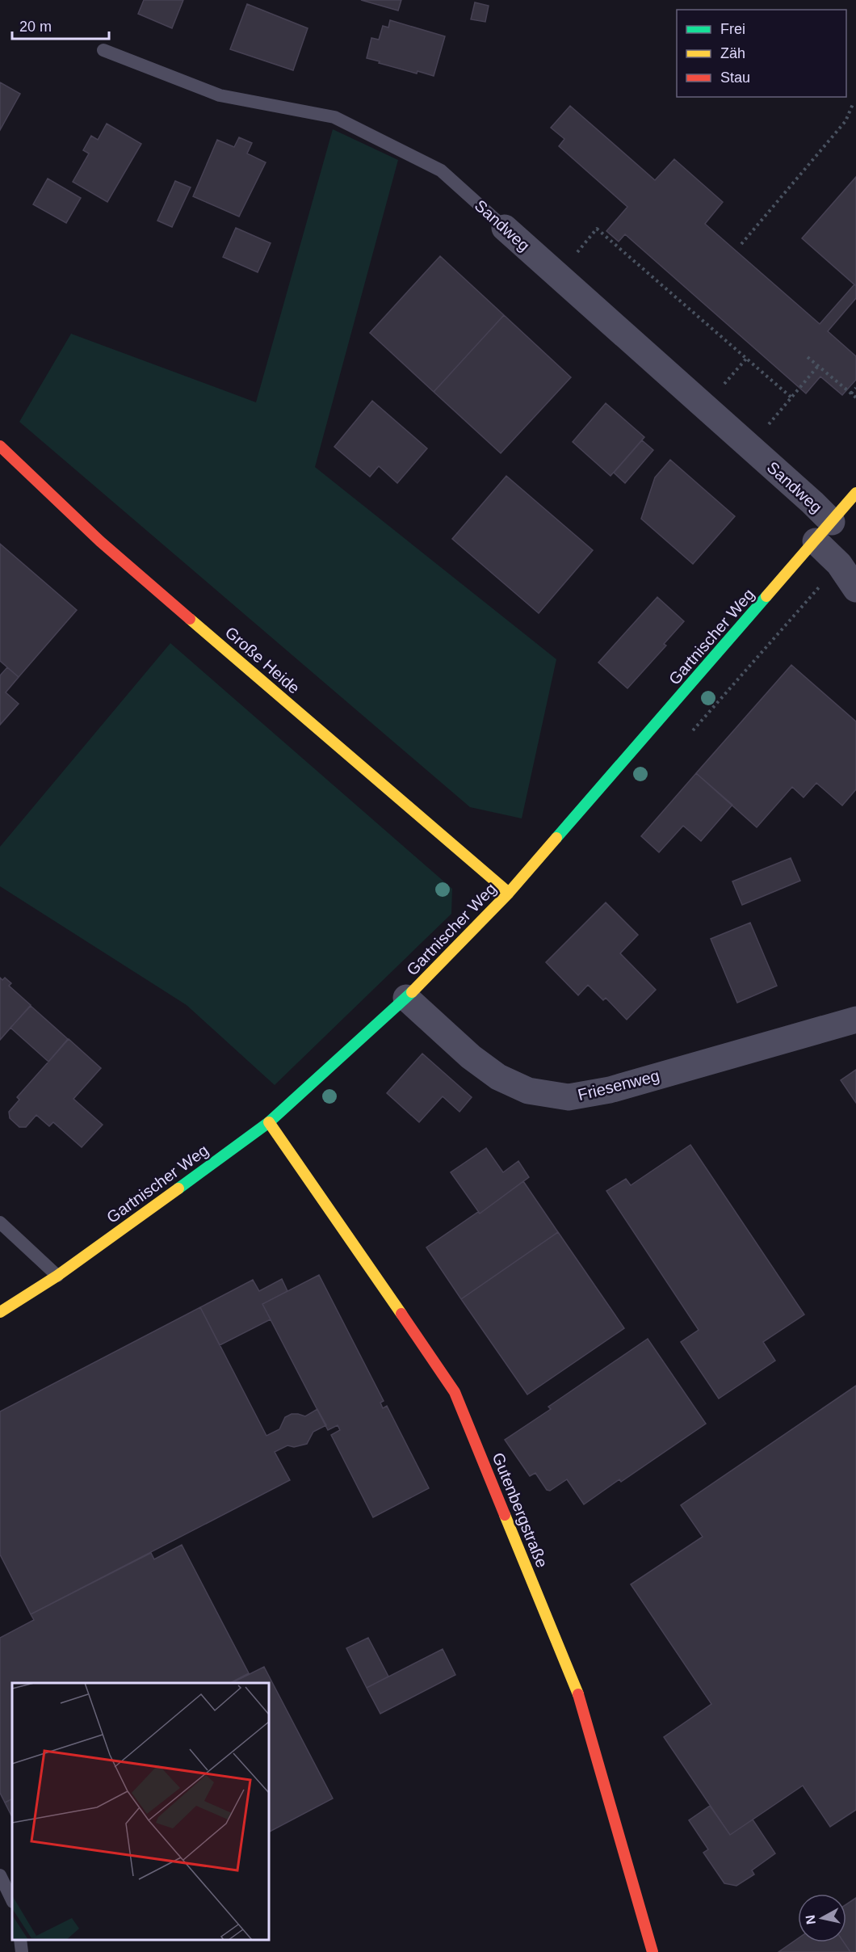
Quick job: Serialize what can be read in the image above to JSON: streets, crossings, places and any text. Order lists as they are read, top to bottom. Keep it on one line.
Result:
{"streets":{"street":["Sandweg","Gartnischer Weg","Große Heide","Friesenweg","Gutenbergstraße"]},"crossings":[["Sandweg","Gartnischer Weg"],["Gartnischer Weg","Große Heide"],["Gartnischer Weg","Friesenweg"],["Gartnischer Weg","Gutenbergstraße"]],"legend":["Frei","Zäh","Stau"],"scale_bar":"20 m","north":"left"}
